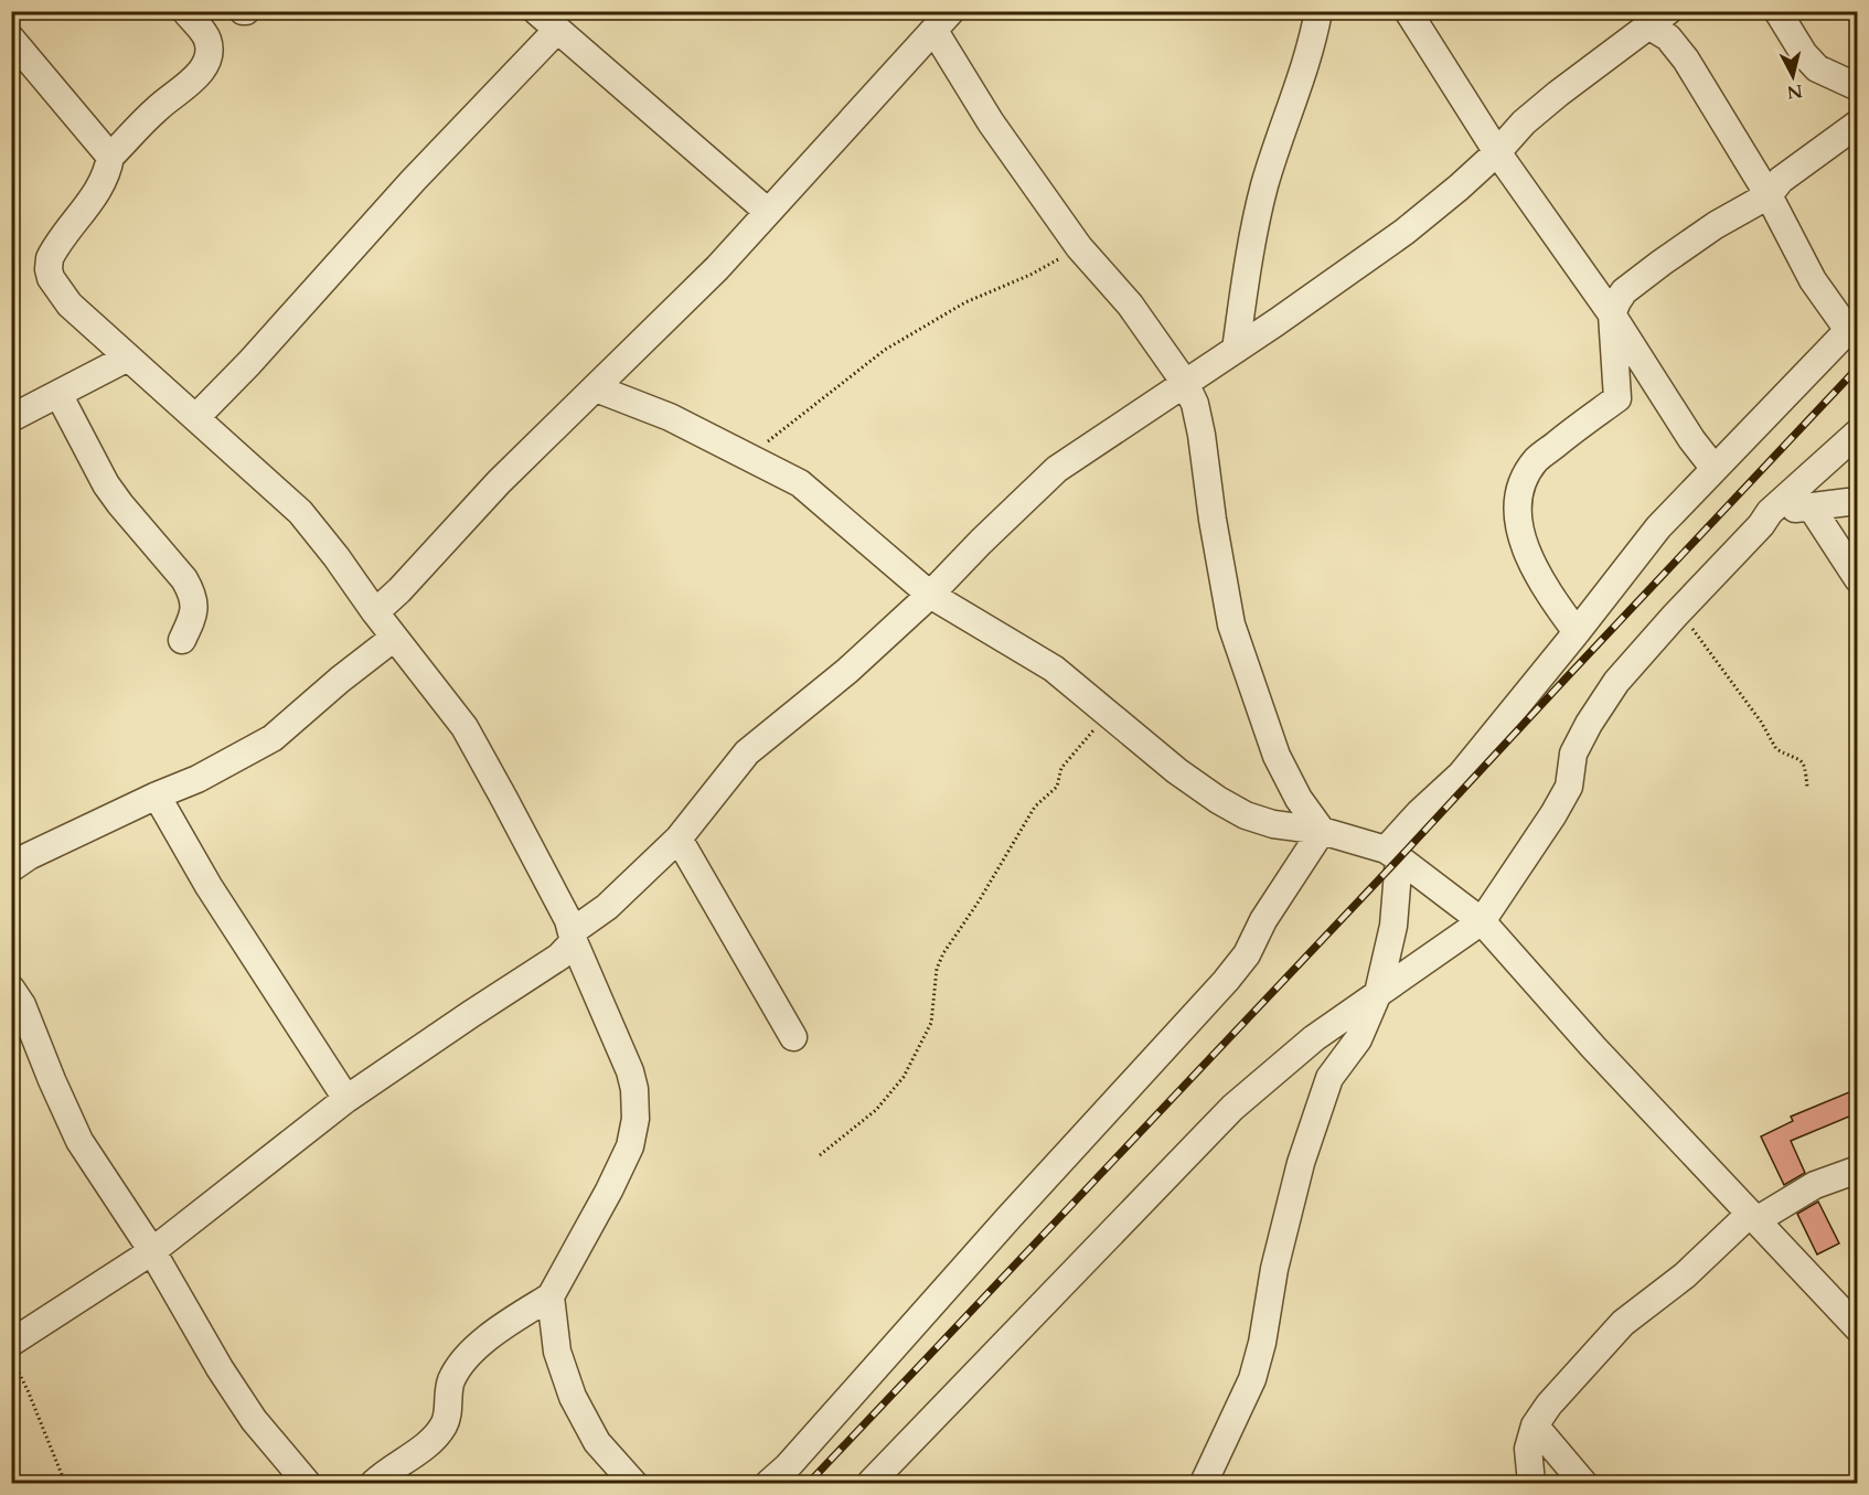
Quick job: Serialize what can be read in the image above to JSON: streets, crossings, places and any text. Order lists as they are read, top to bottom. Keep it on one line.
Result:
{"north":"bottom"}
